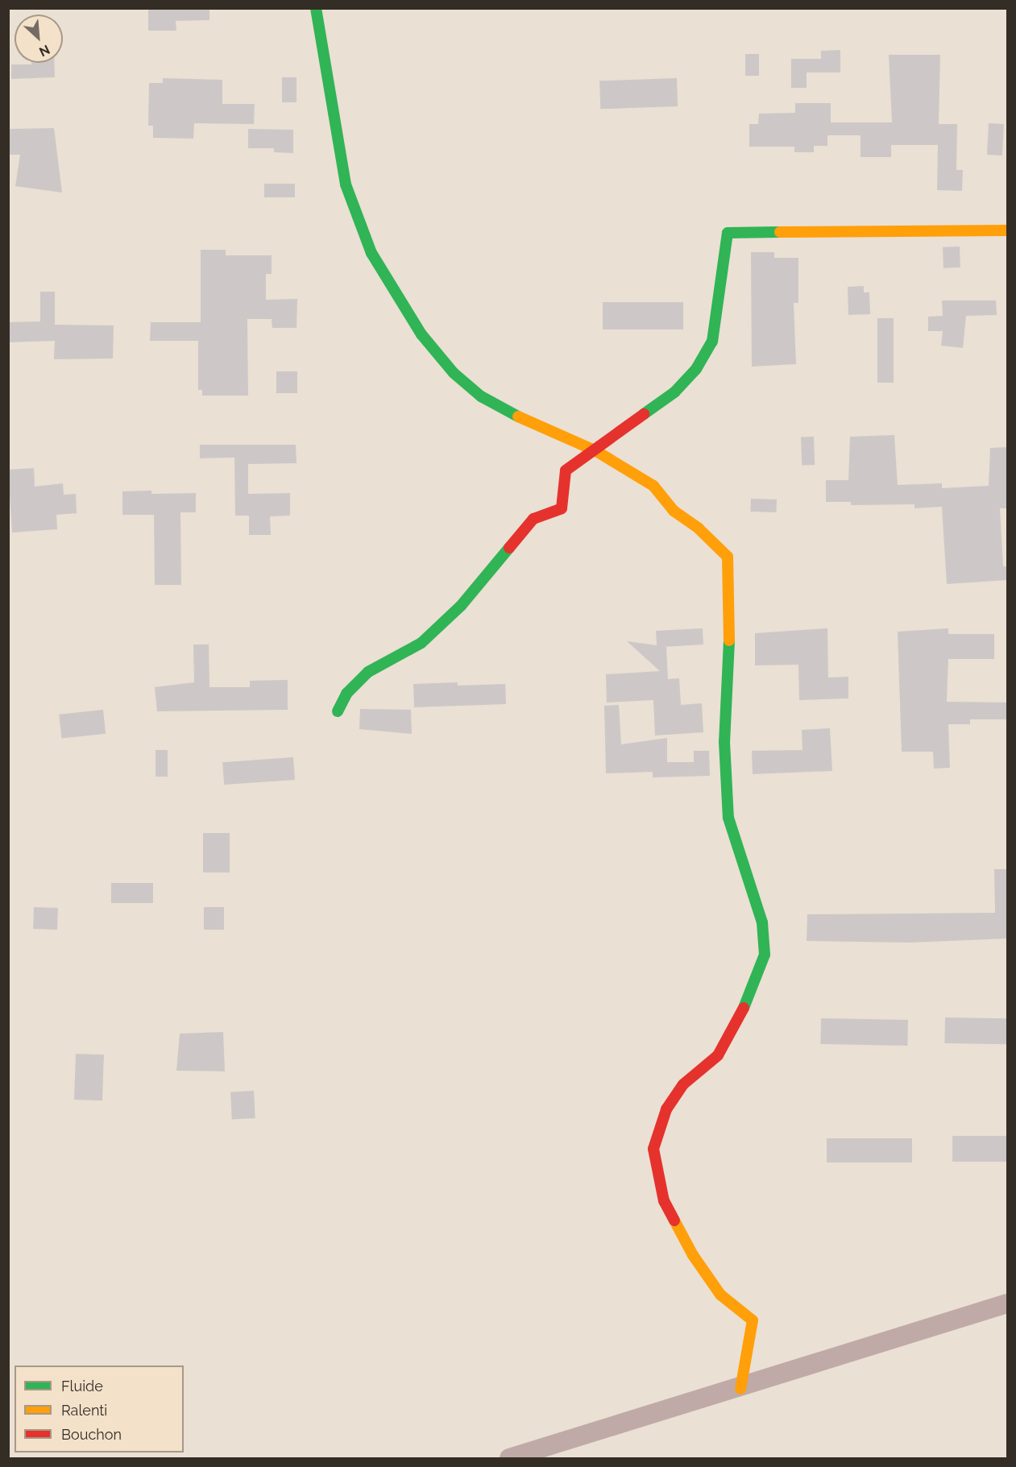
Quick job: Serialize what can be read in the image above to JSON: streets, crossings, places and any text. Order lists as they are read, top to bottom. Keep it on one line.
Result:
{"legend":["Fluide","Ralenti","Bouchon"],"north":"bottom right"}
